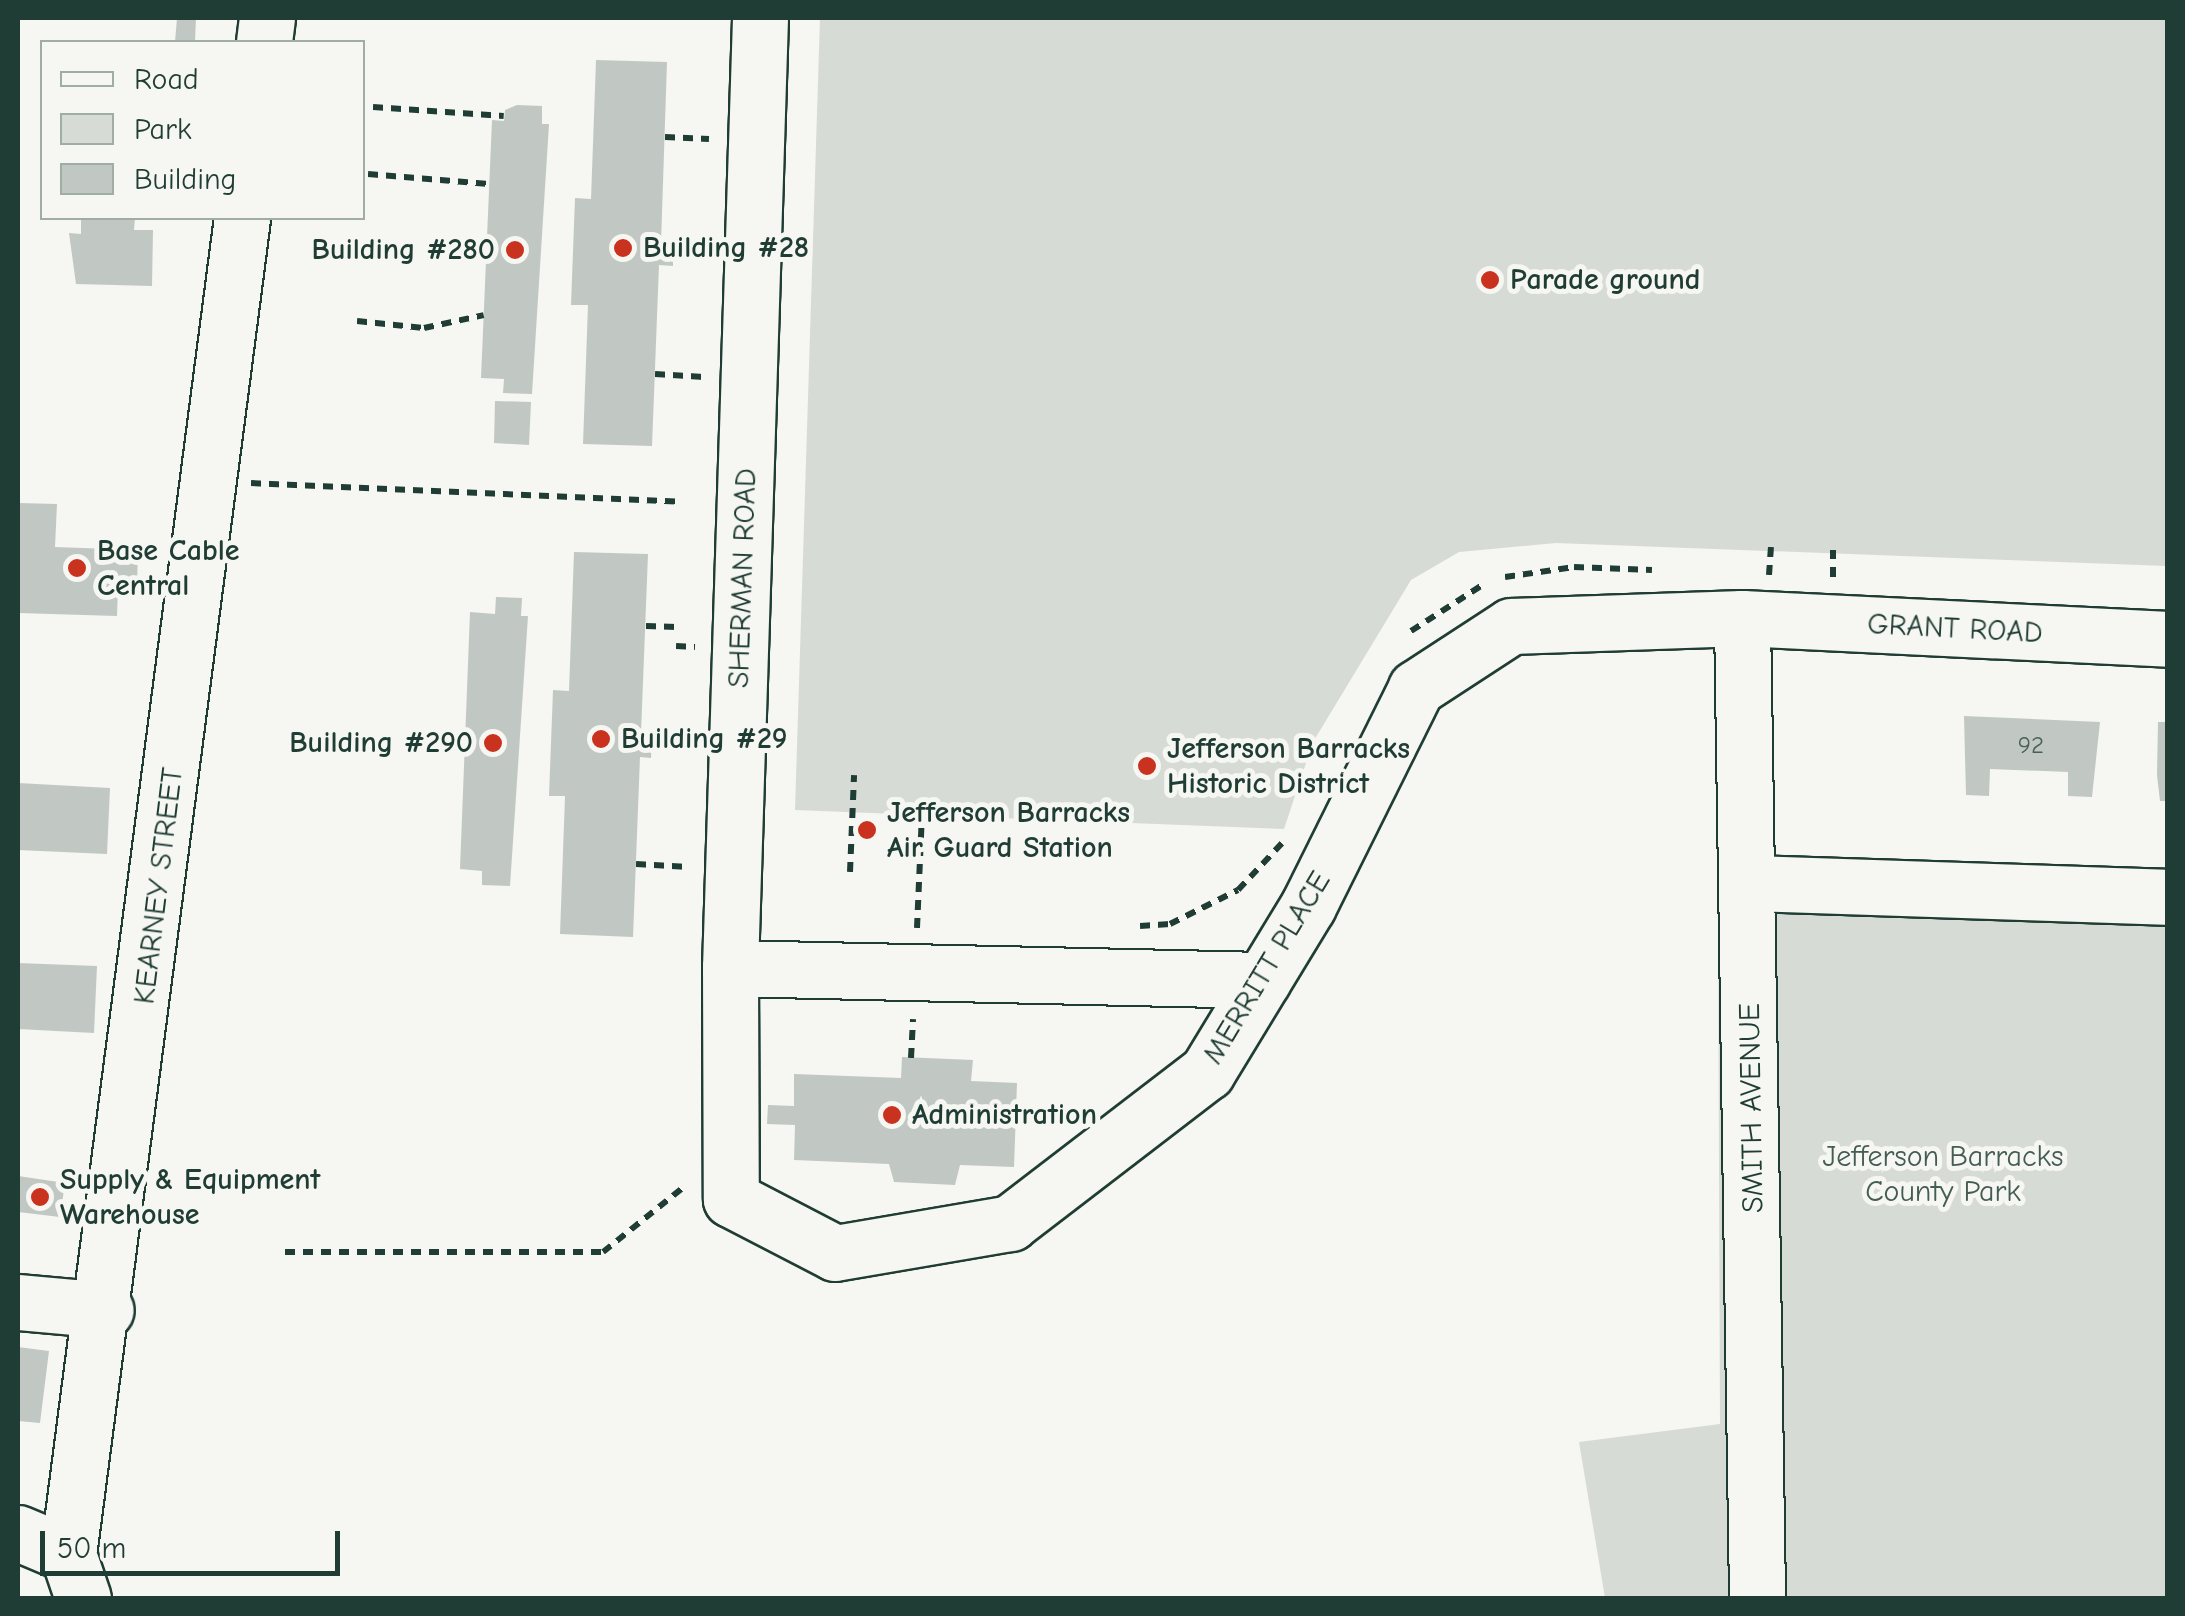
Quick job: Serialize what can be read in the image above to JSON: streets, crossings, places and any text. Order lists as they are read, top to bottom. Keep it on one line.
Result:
{"streets":{"street":["SHERMAN ROAD","GRANT ROAD","KEARNEY STREET","MERRITT PLACE","SMITH AVENUE"]},"crossings":[["SHERMAN ROAD","MERRITT PLACE"],["GRANT ROAD","MERRITT PLACE"],["GRANT ROAD","SMITH AVENUE"],["MERRITT PLACE","SMITH AVENUE"]],"parks":["Jefferson Barracks County Park"],"places":["Building #28","Building #280","Parade ground","Base Cable Central","Building #29","Building #290","Jefferson Barracks Historic District","Jefferson Barracks Air Guard Station","Administration","Supply & Equipment Warehouse"],"house_numbers":["92"],"legend":["Road","Park","Building"],"scale_bar":"50 m"}
